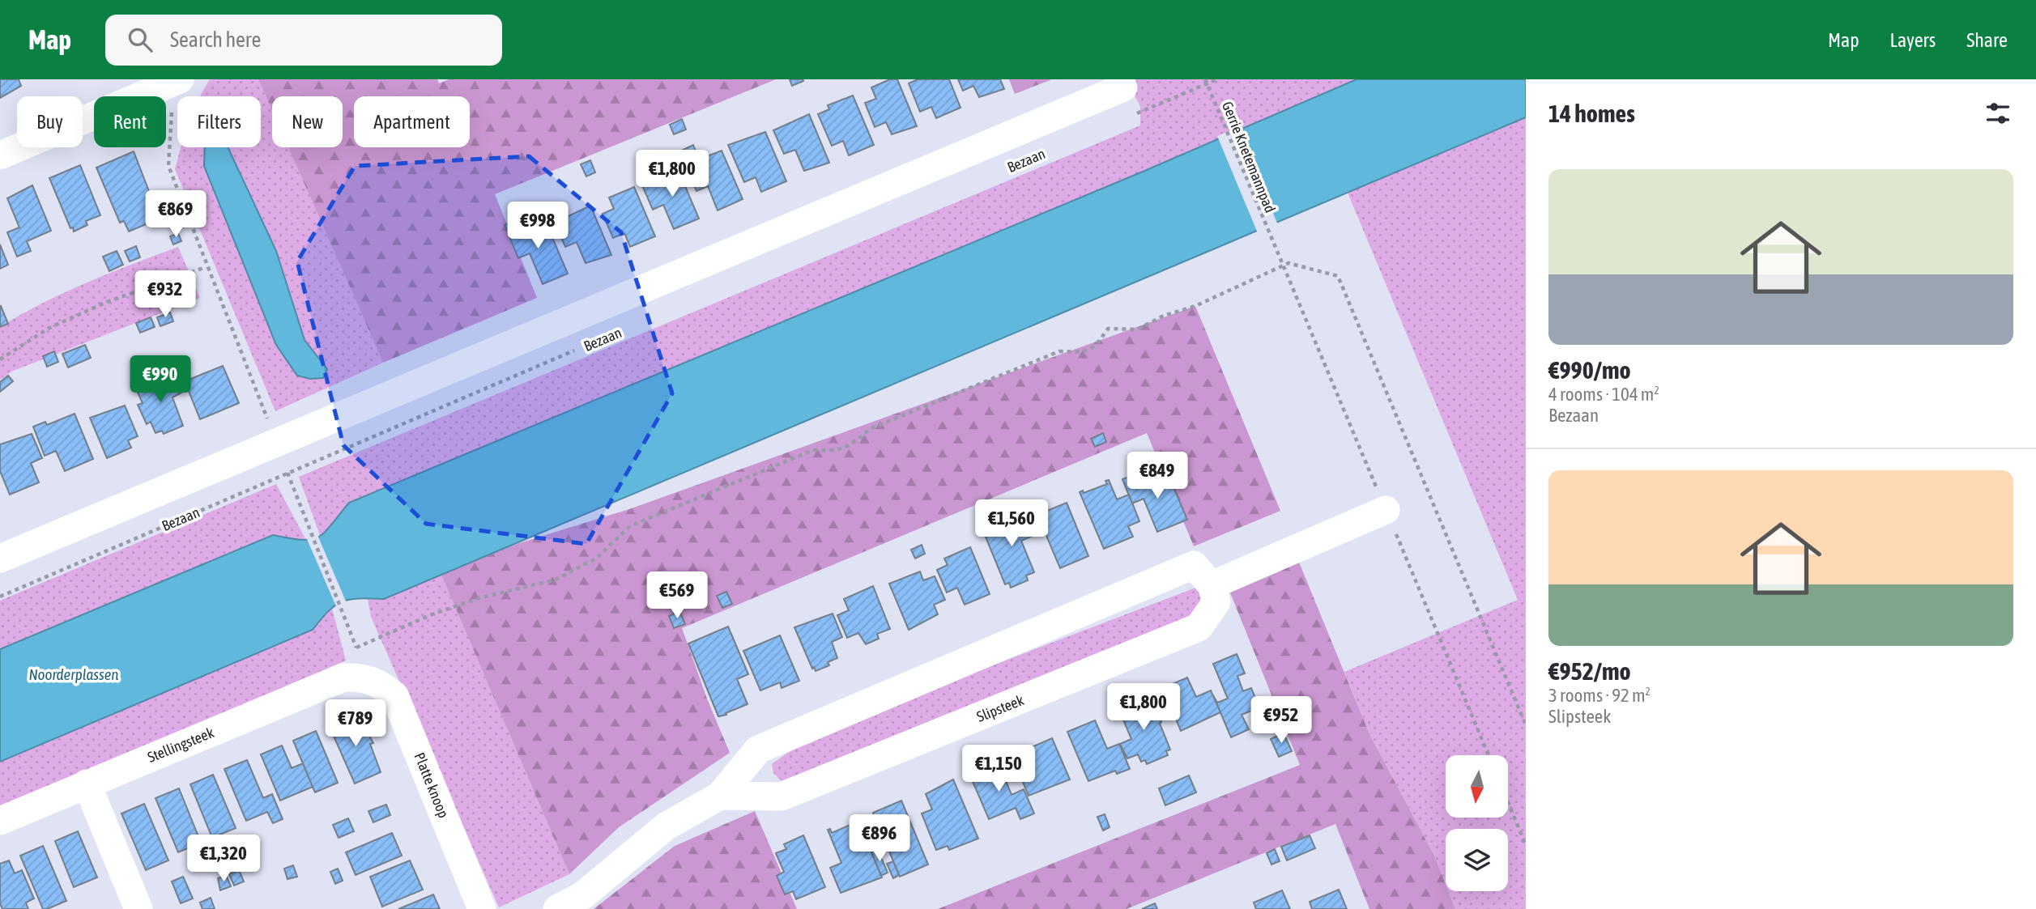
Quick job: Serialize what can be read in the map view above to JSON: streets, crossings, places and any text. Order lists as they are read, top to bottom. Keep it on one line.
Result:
{"streets":{"street":["Bezaan","Slipsteek","Stellingsteek","Platte knoop"],"path":["Gerrie Knetemannpad"]},"crossings":[["Stellingsteek","Platte knoop"]],"water":["Noorderplassen"],"north":"bottom","page":{"header":"Map","search":"Search here","nav":["Map","Layers","Share"],"heading":"14 homes","chip":["Buy","Rent","Filters","New","Apartment"],"list":[{"name":"€990/mo","note":"4 rooms · 104 m² · Bezaan"},{"name":"€952/mo","note":"3 rooms · 92 m² · Slipsteek"}],"price":["€1,800","€869","€998","€932","€990","€849","€1,560","€569","€1,800","€952","€789","€1,150","€896","€1,320"]}}
